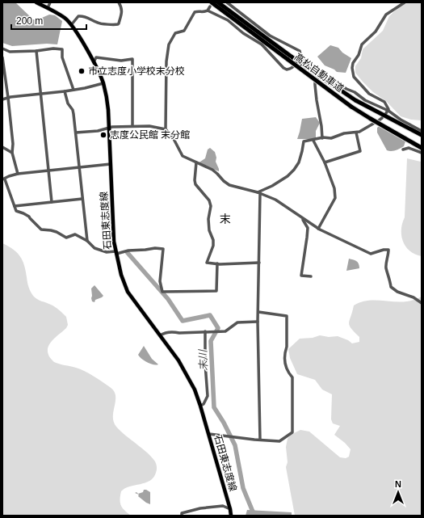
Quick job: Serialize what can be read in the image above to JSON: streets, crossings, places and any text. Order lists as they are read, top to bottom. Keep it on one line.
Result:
{"streets":{"highway":["高松自動車道"],"main road":["石田東志度線"]},"districts":["末"],"water":["末川"],"places":["市立志度小学校末分校","志度公民館 末分館"],"scale_bar":"200 m","north":"top"}
